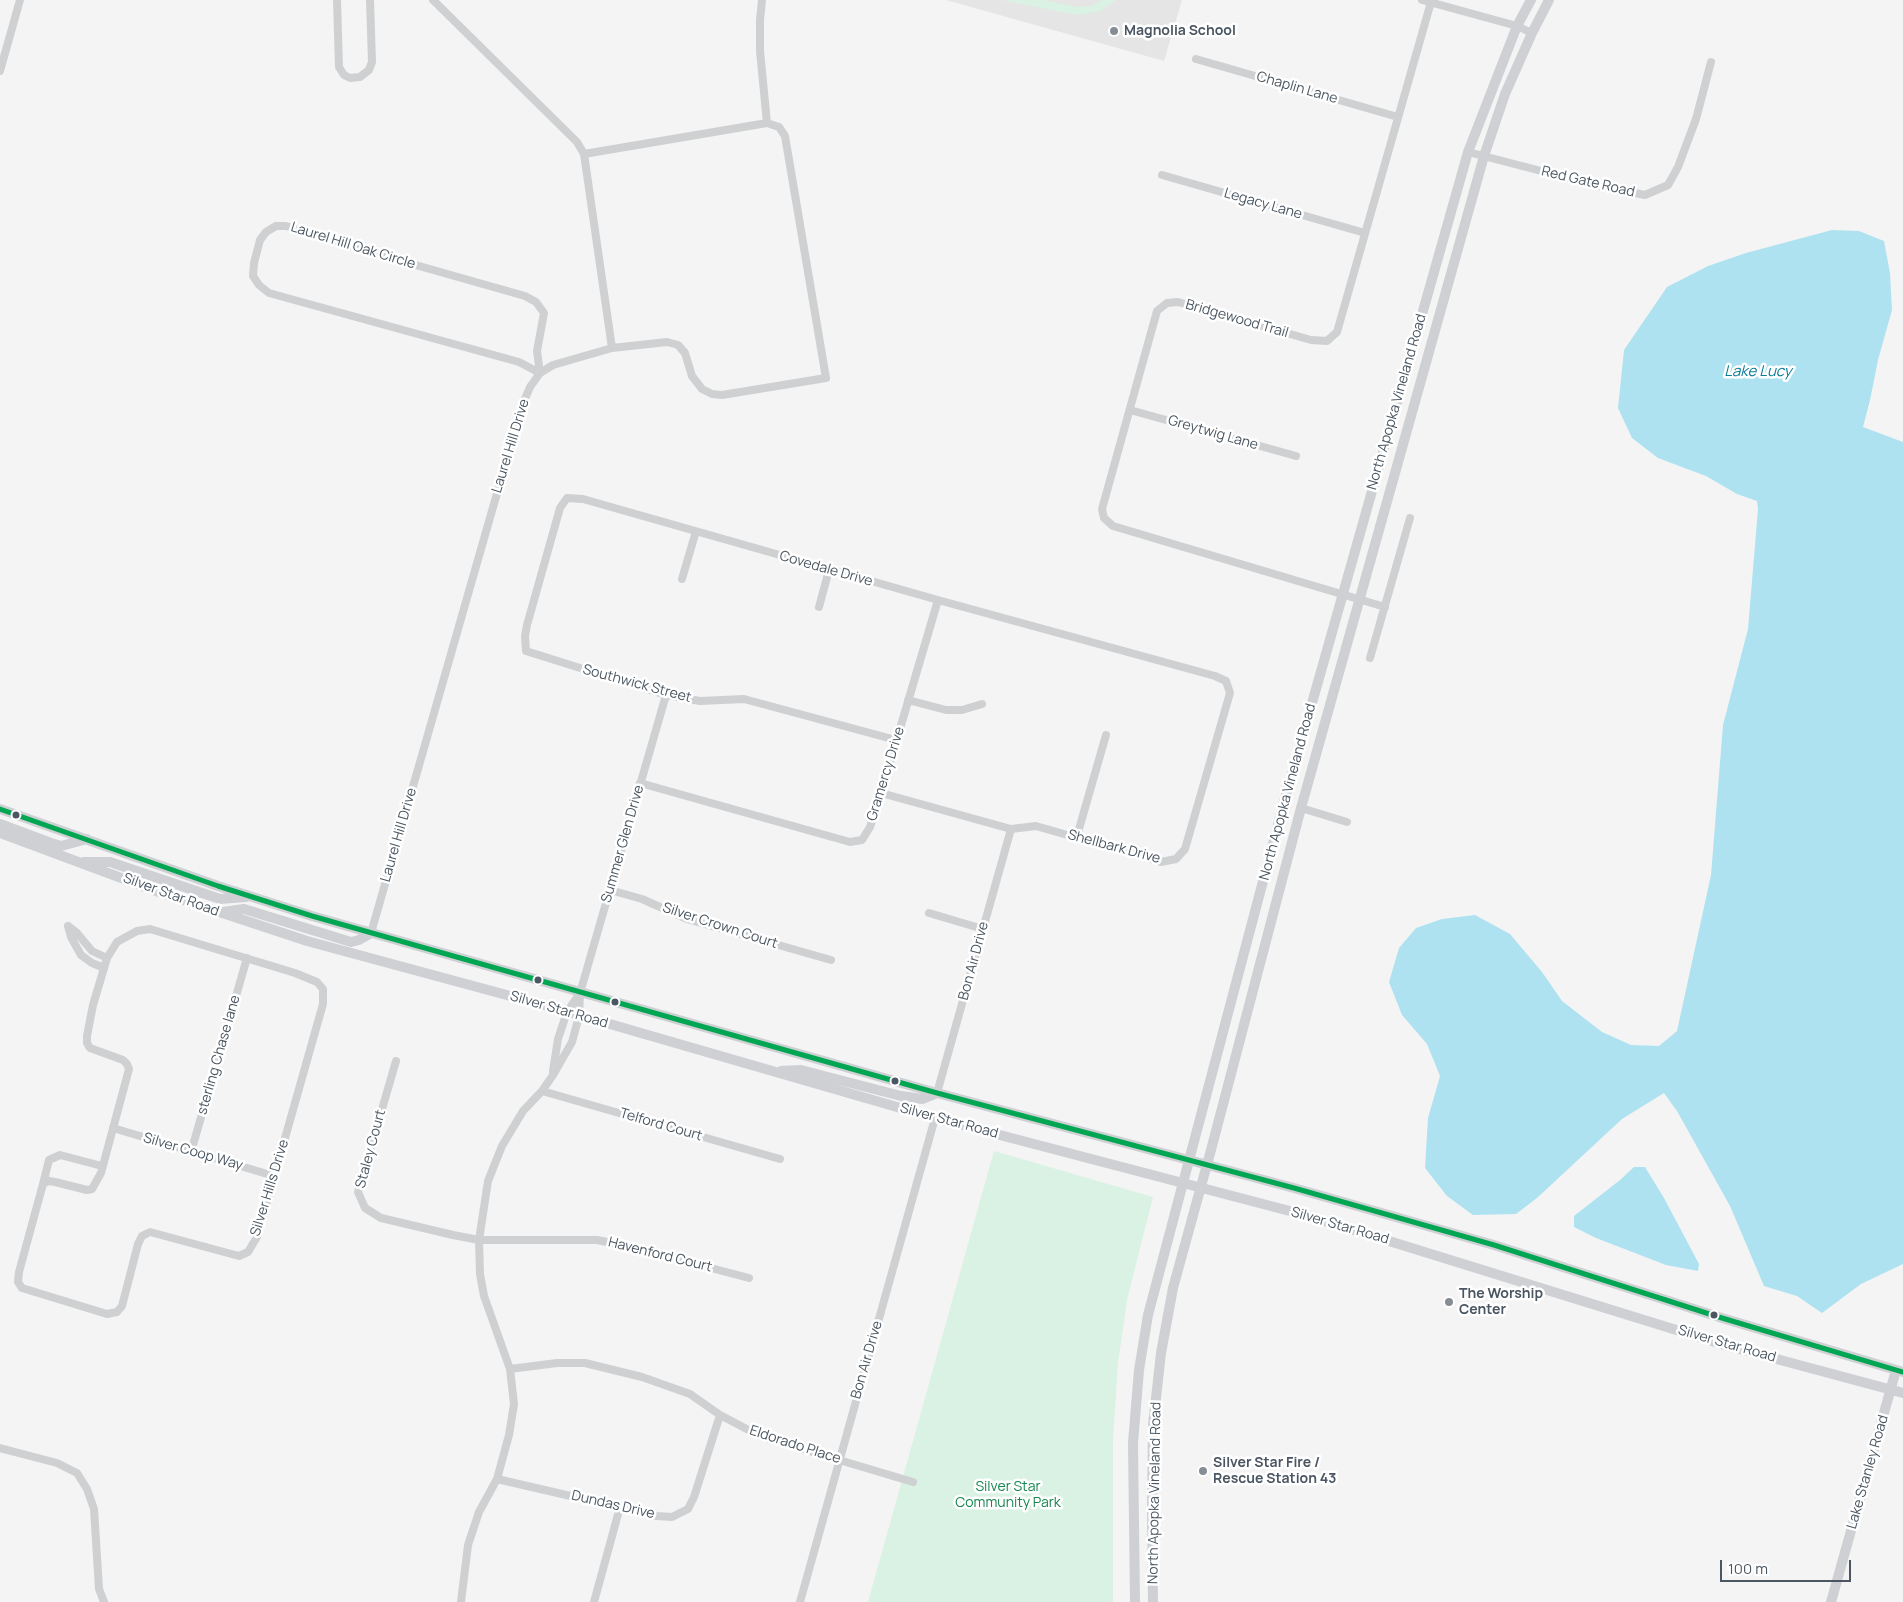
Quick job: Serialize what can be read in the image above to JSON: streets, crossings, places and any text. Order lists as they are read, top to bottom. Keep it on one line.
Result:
{"streets":{"main road":["North Apopka Vineland Road","Silver Star Road","Lake Stanley Road"],"street":["Chaplin Lane","Red Gate Road","Legacy Lane","Laurel Hill Oak Circle","Bridgewood Trail","Greytwig Lane","Laurel Hill Drive","Covedale Drive","Southwick Street","Gramercy Drive","Summer Glen Drive","Shellbark Drive","Silver Crown Court","Bon Air Drive","sterling Chase lane","Telford Court","Staley Court","Silver Coop Way","Silver Hills Drive","Havenford Court","Eldorado Place","Dundas Drive"]},"crossings":[["Chaplin Lane","Bridgewood Trail"],["Red Gate Road","North Apopka Vineland Road"],["Legacy Lane","Bridgewood Trail"],["Laurel Hill Oak Circle","Laurel Hill Drive"],["Bridgewood Trail","North Apopka Vineland Road"],["Bridgewood Trail","Greytwig Lane"],["North Apopka Vineland Road","Silver Star Road"],["Laurel Hill Drive","Silver Star Road"],["Covedale Drive","Southwick Street"],["Covedale Drive","Gramercy Drive"],["Covedale Drive","Shellbark Drive"],["Southwick Street","Gramercy Drive"],["Southwick Street","Summer Glen Drive"],["Gramercy Drive","Summer Glen Drive"],["Gramercy Drive","Shellbark Drive"],["Summer Glen Drive","Silver Star Road"],["Summer Glen Drive","Silver Crown Court"],["Shellbark Drive","Bon Air Drive"],["Silver Star Road","Bon Air Drive"],["Silver Star Road","Lake Stanley Road"],["Bon Air Drive","Eldorado Place"],["sterling Chase lane","Silver Coop Way"],["sterling Chase lane","Silver Hills Drive"],["Staley Court","Havenford Court"],["Silver Coop Way","Silver Hills Drive"],["Eldorado Place","Dundas Drive"]],"water":["Lake Lucy"],"parks":["Silver Star Community Park"],"places":["Magnolia School","The Worship Center","Silver Star Fire / Rescue Station 43"],"scale_bar":"100 m"}
